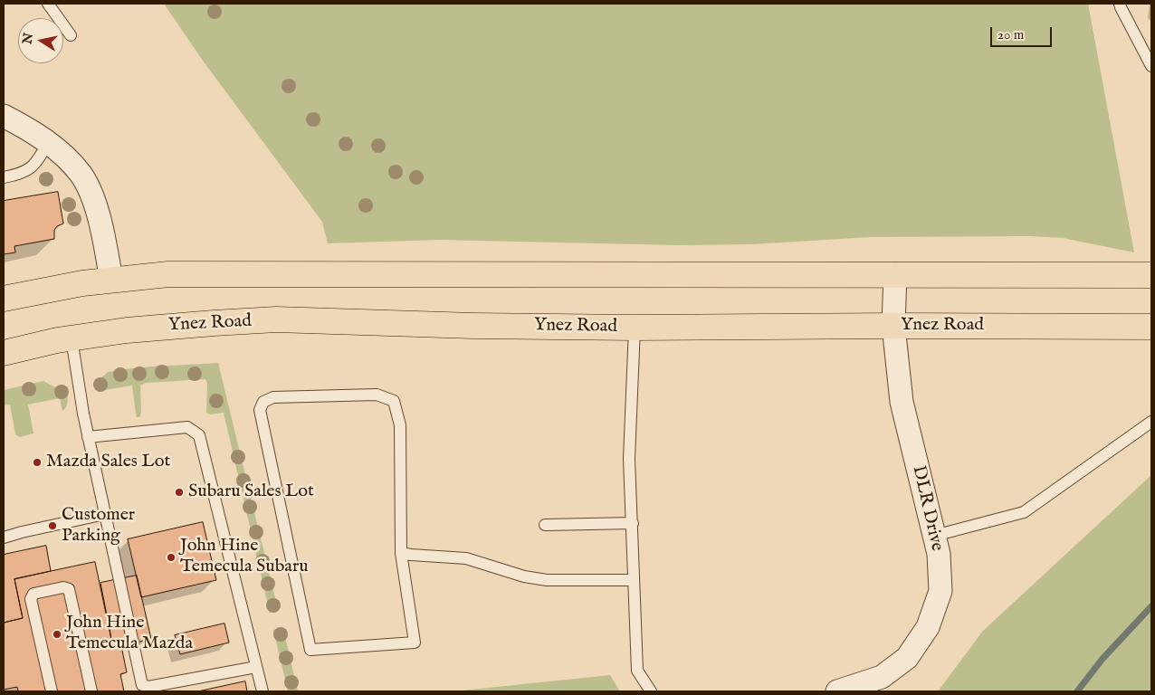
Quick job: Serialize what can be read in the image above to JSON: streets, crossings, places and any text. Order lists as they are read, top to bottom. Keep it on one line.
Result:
{"streets":{"main road":["Ynez Road"],"street":["DLR Drive"]},"crossings":[["Ynez Road","DLR Drive"]],"places":["Mazda Sales Lot","Subaru Sales Lot","Customer Parking","John Hine Temecula Subaru","John Hine Temecula Mazda"],"scale_bar":"20 m","north":"left"}
